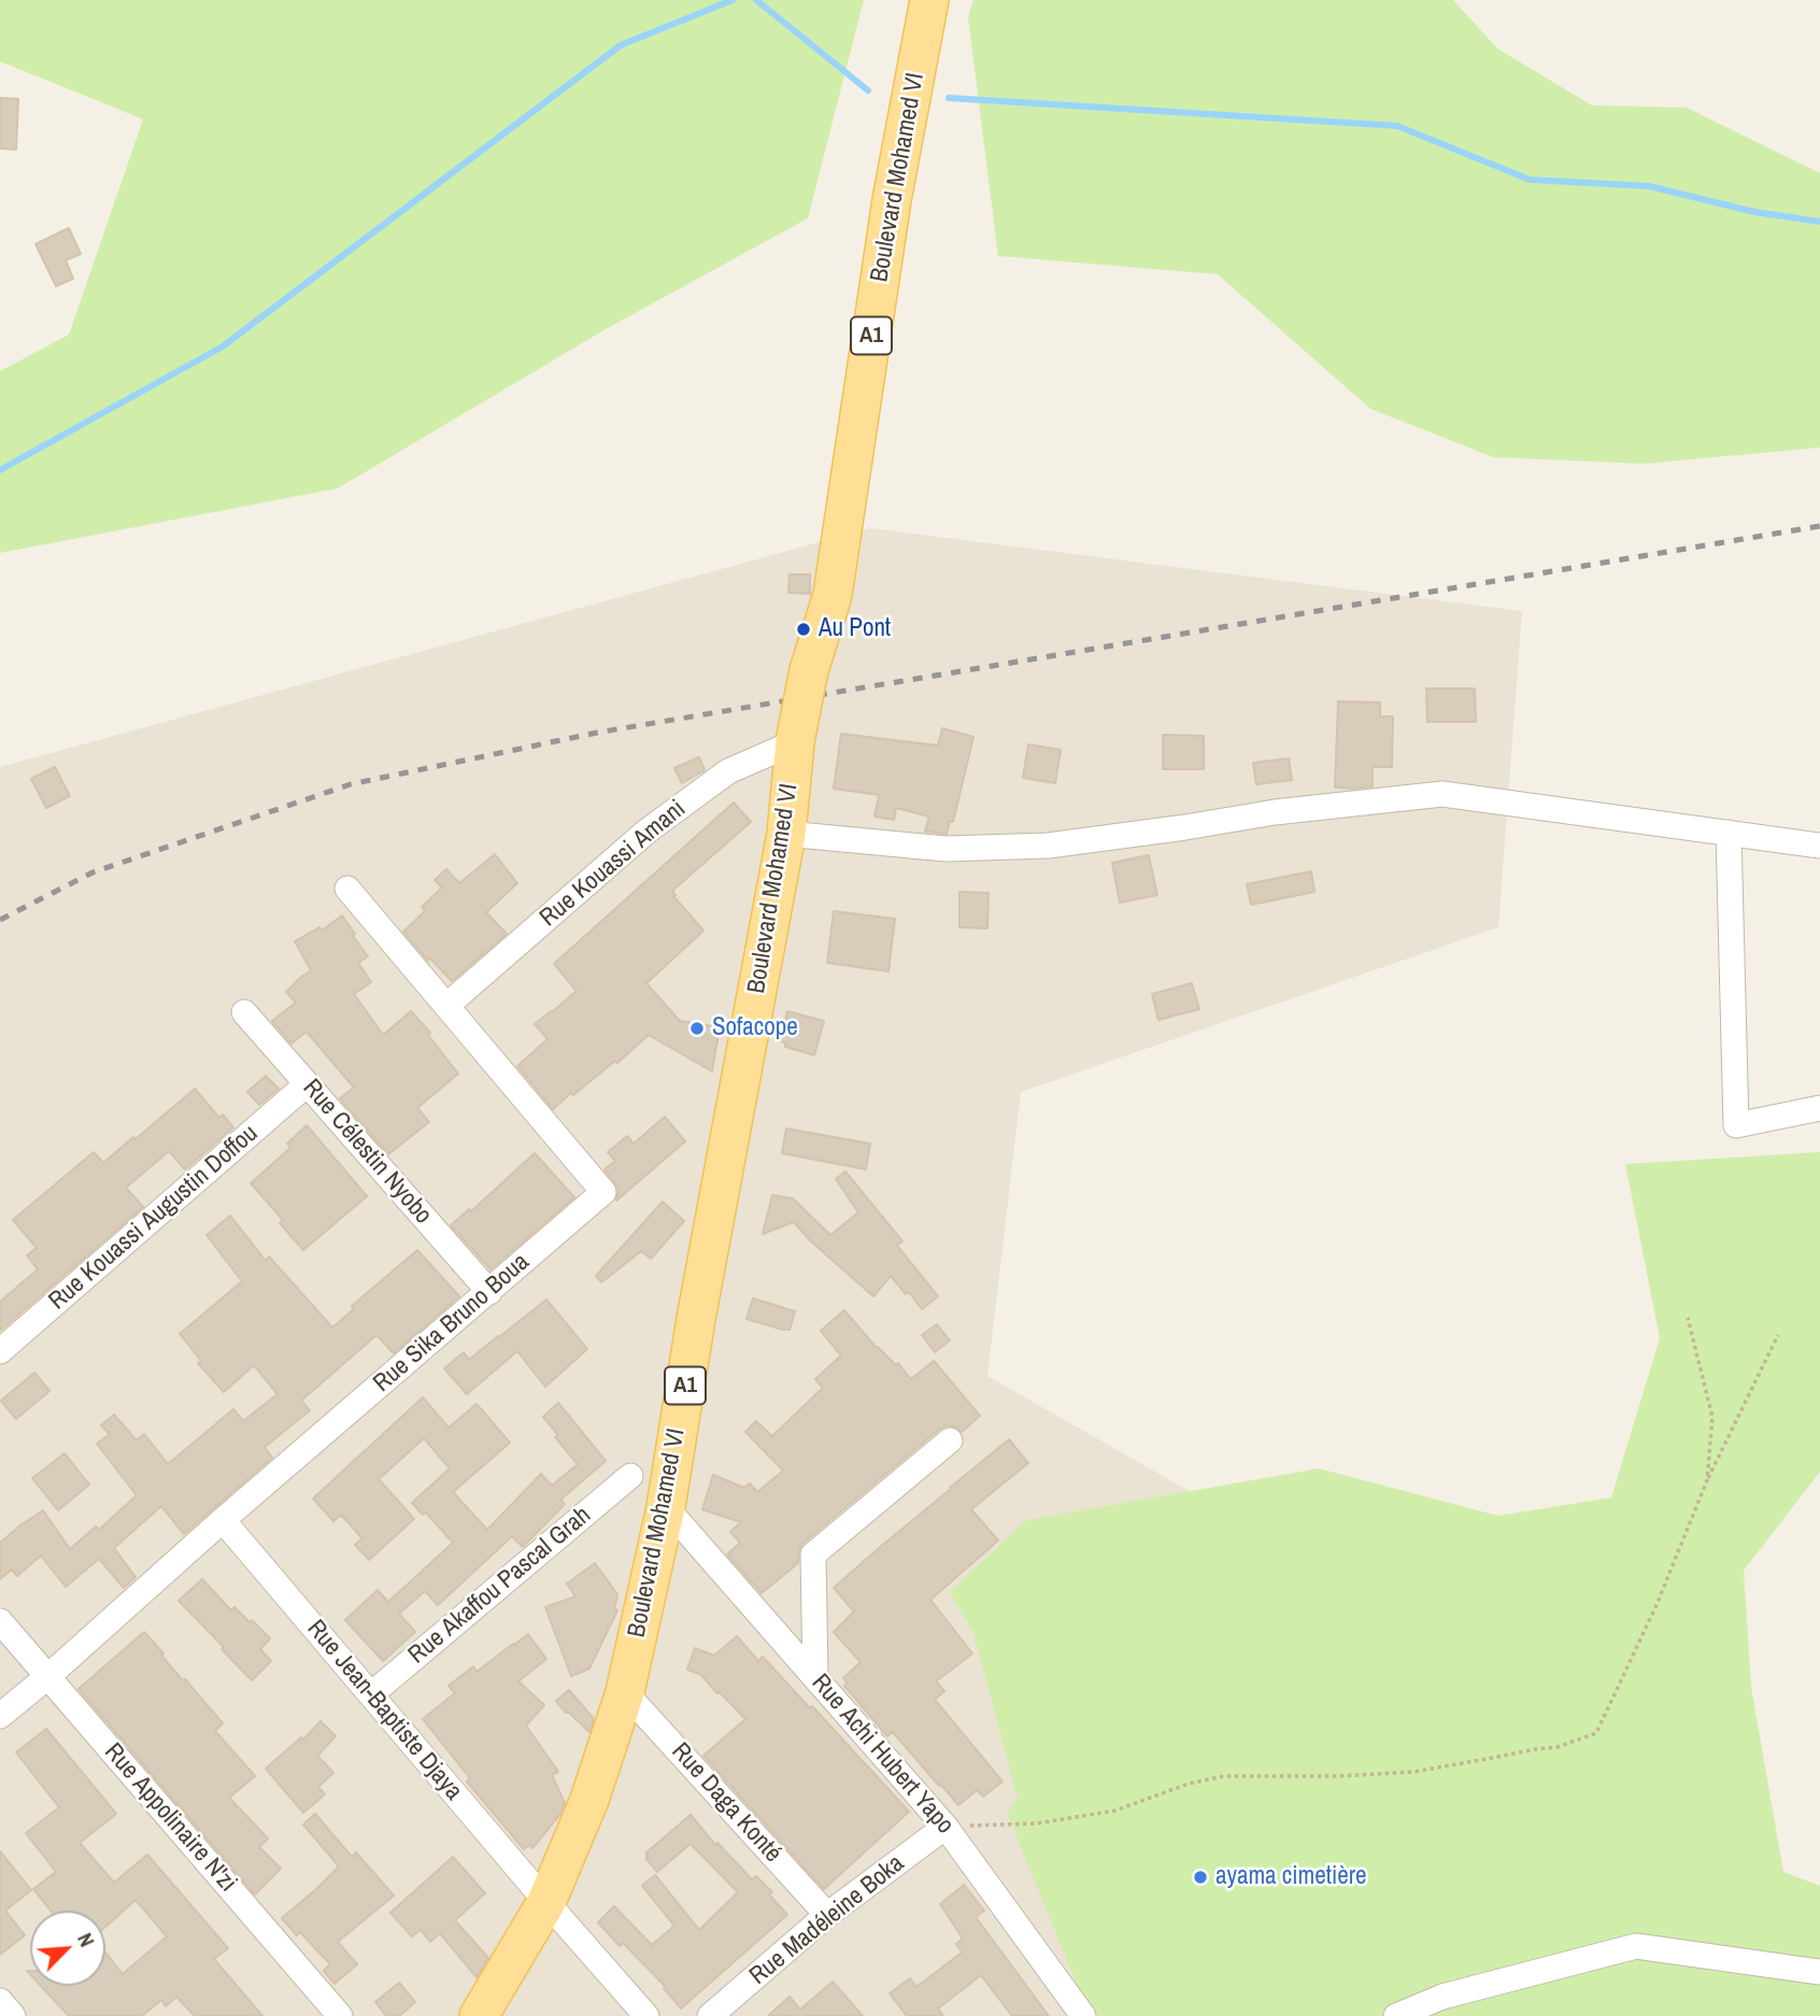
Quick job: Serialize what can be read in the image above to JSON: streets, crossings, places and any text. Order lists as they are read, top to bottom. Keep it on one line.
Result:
{"streets":{"main road":["Boulevard Mohamed VI","A1"],"street":["Rue Kouassi Amani","Rue Célestin Nyobo","Rue Kouassi Augustin Doffou","Rue Sika Bruno Boua","Rue Akaffou Pascal Grah","Rue Jean-Baptiste Djaya","Rue Achi Hubert Yapo","Rue Daga Konté","Rue Appolinaire N'zi","Rue Madéleine Boka"]},"crossings":[["Boulevard Mohamed VI","Rue Kouassi Amani"],["Boulevard Mohamed VI","Rue Jean-Baptiste Djaya"],["Boulevard Mohamed VI","Rue Achi Hubert Yapo"],["Boulevard Mohamed VI","Rue Daga Konté"],["Rue Kouassi Amani","Rue Sika Bruno Boua"],["Rue Célestin Nyobo","Rue Kouassi Augustin Doffou"],["Rue Célestin Nyobo","Rue Sika Bruno Boua"],["Rue Sika Bruno Boua","Rue Jean-Baptiste Djaya"],["Rue Sika Bruno Boua","Rue Appolinaire N'zi"],["Rue Akaffou Pascal Grah","Rue Jean-Baptiste Djaya"],["Rue Achi Hubert Yapo","Rue Madéleine Boka"],["Rue Daga Konté","Rue Madéleine Boka"]],"places":["Au Pont","Sofacope","ayama cimetière"],"north":"top right"}
